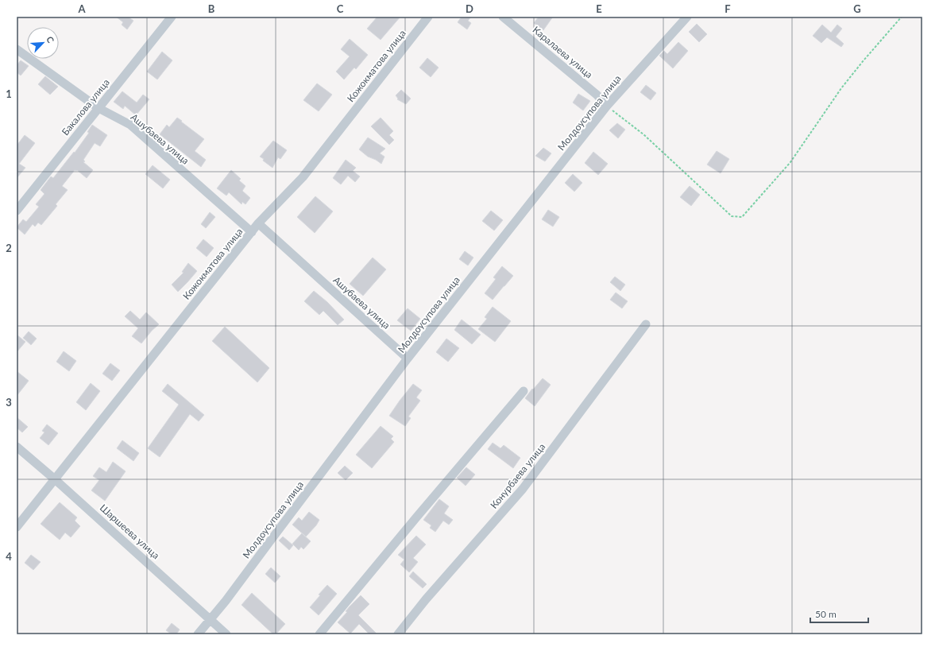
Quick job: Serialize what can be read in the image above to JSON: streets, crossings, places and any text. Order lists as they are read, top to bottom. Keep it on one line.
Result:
{"streets":{"street":["Каралаева улица","Кожокматова улица","Бакалова улица","Молдоусупова улица","Ашубаева улица","Конурбаева улица","Шаршеева улица"]},"crossings":[["Каралаева улица","Молдоусупова улица"],["Кожокматова улица","Ашубаева улица"],["Кожокматова улица","Шаршеева улица"],["Бакалова улица","Ашубаева улица"],["Молдоусупова улица","Ашубаева улица"],["Молдоусупова улица","Шаршеева улица"]],"scale_bar":"50 m","north":"top right","grid":{"columns":["A","B","C","D","E","F","G"],"rows":["1","2","3","4"]}}
